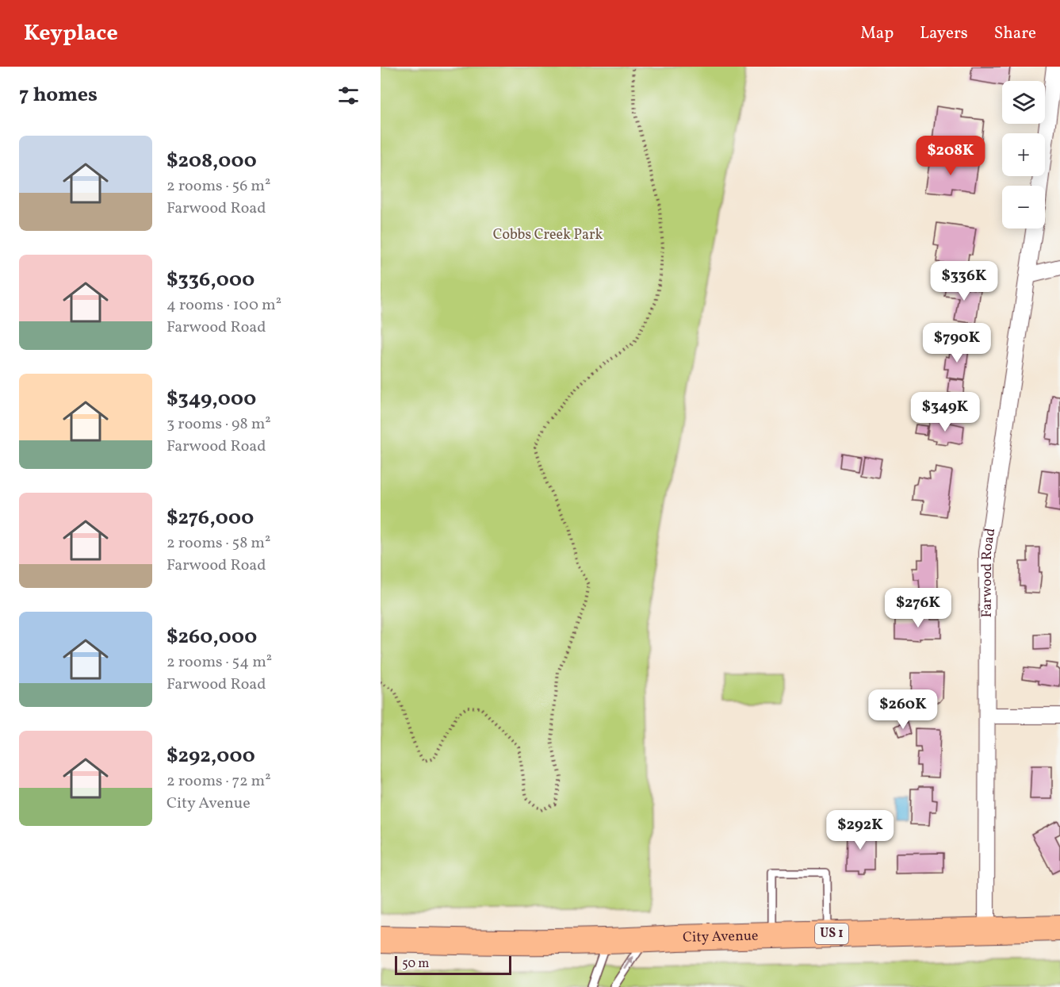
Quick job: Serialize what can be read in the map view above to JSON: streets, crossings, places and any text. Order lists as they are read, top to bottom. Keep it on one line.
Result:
{"streets":{"highway":["US 1","City Avenue"],"street":["Farwood Road"]},"crossings":[["Farwood Road","City Avenue"]],"parks":["Cobbs Creek Park"],"scale_bar":"50 m","page":{"header":"Keyplace","nav":["Map","Layers","Share"],"heading":"7 homes","map_buttons":["+","−"],"list":[{"name":"$208,000","note":"2 rooms · 56 m² · Farwood Road"},{"name":"$336,000","note":"4 rooms · 100 m² · Farwood Road"},{"name":"$349,000","note":"3 rooms · 98 m² · Farwood Road"},{"name":"$276,000","note":"2 rooms · 58 m² · Farwood Road"},{"name":"$260,000","note":"2 rooms · 54 m² · Farwood Road"},{"name":"$292,000","note":"2 rooms · 72 m² · City Avenue"}],"price":["$208K","$336K","$790K","$349K","$276K","$260K","$292K"],"scale":"50 m"}}
